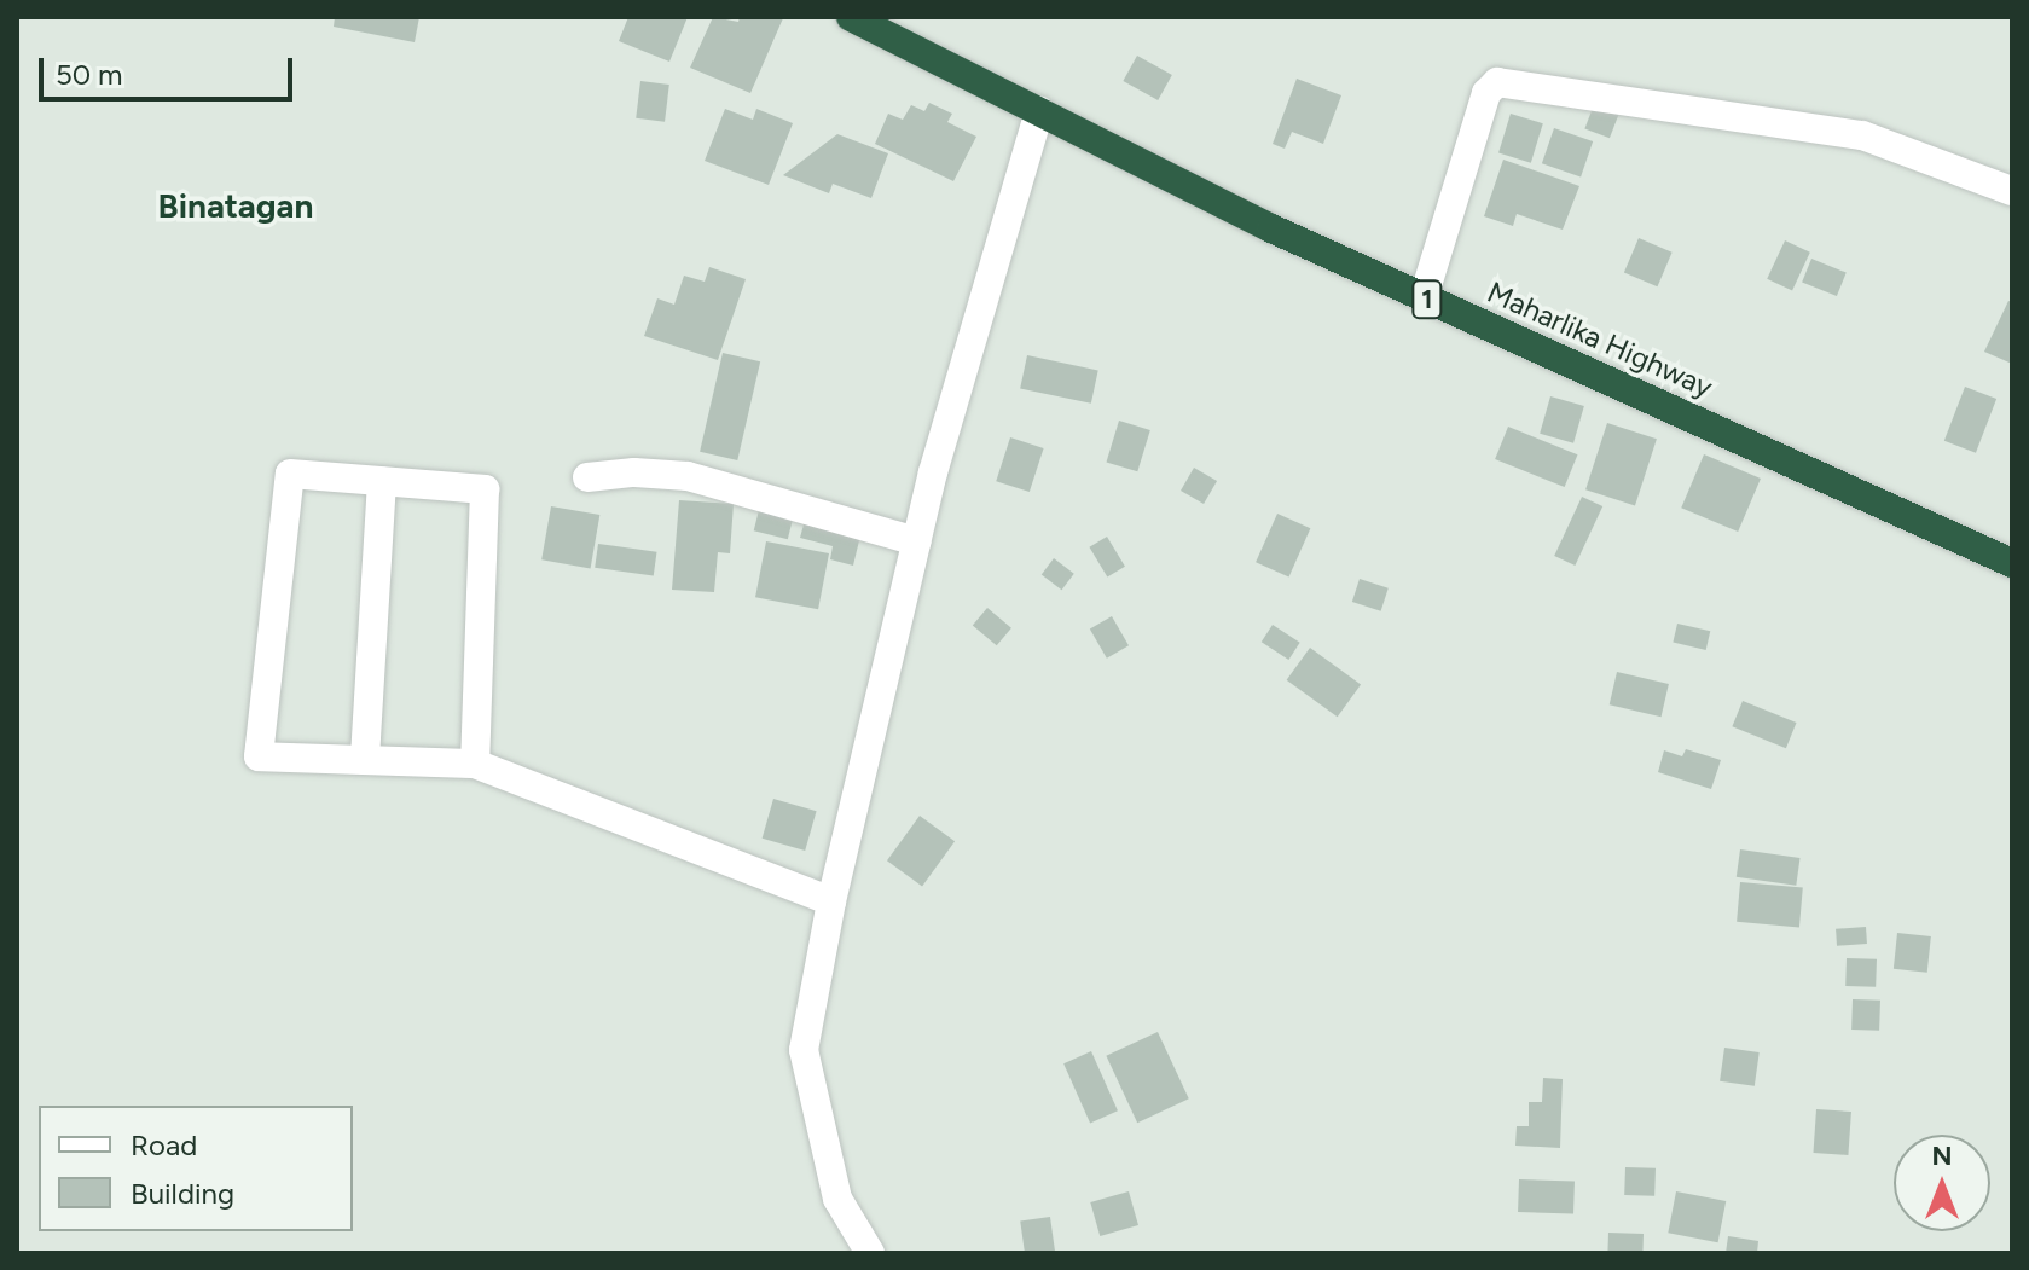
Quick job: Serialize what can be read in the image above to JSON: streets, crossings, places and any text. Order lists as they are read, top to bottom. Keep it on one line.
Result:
{"streets":{"highway":["1","Maharlika Highway"]},"districts":["Binatagan"],"legend":["Road","Building"],"scale_bar":"50 m","north":"top"}
